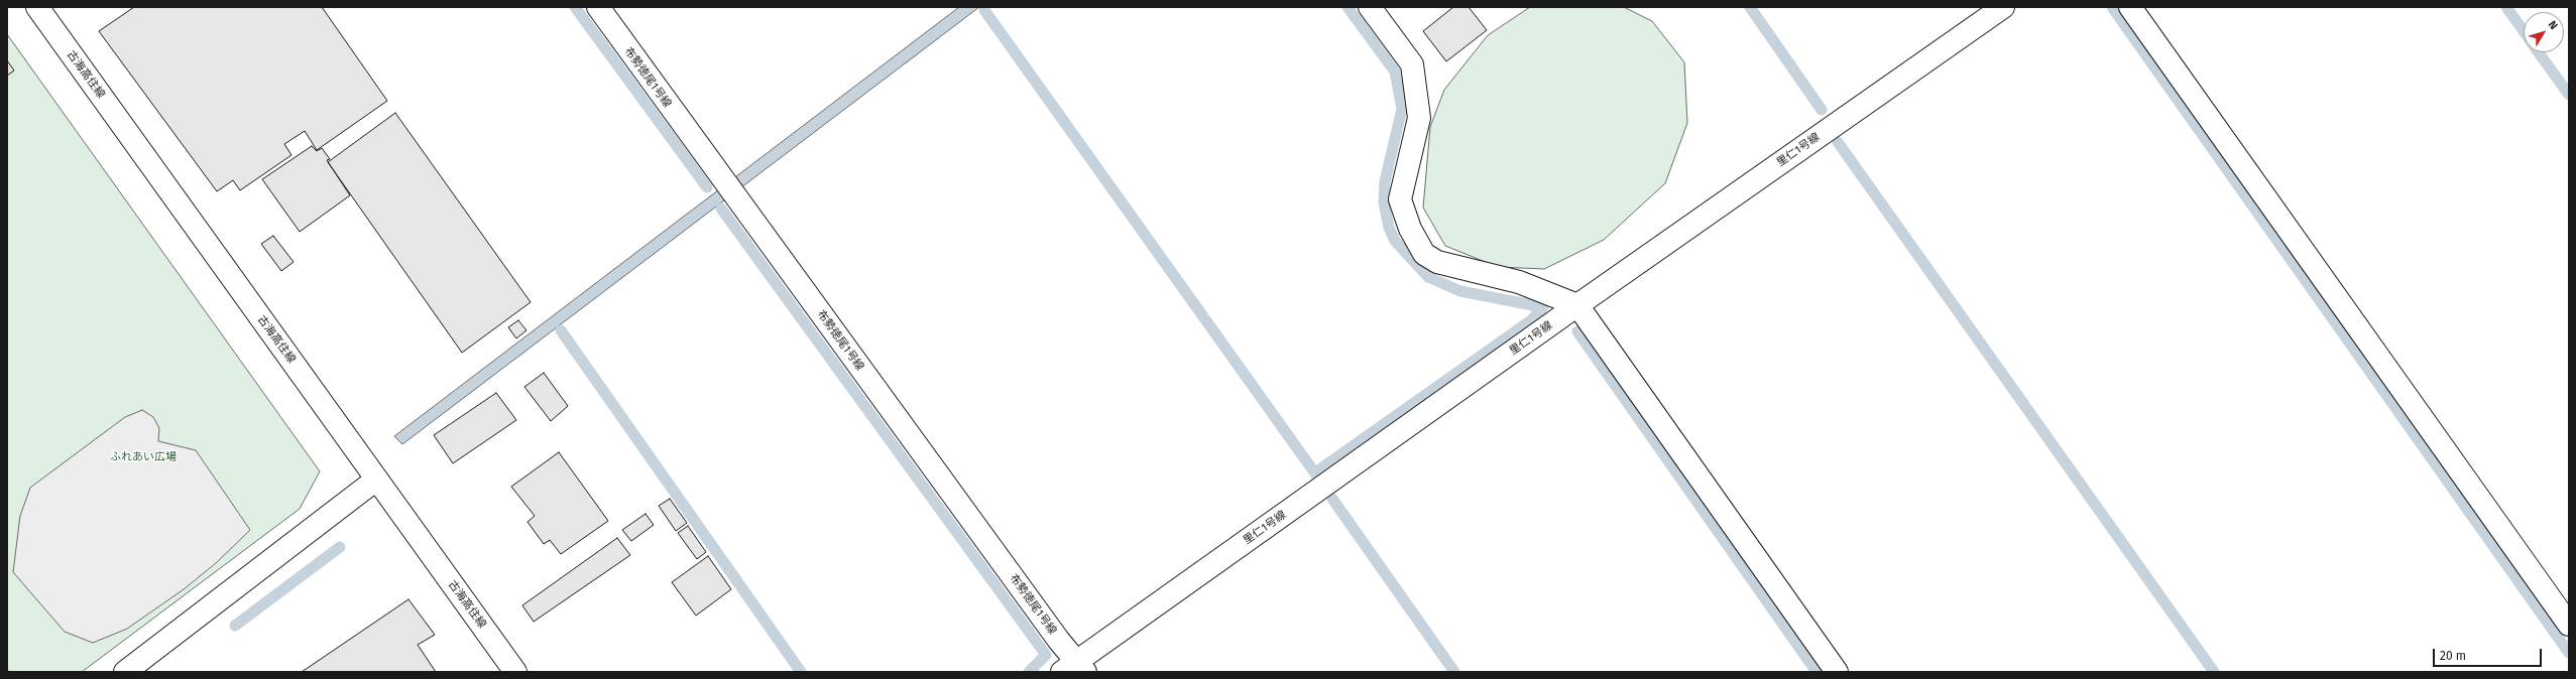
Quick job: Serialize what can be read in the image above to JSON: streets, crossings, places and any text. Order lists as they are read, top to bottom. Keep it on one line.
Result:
{"streets":{"street":["古海高住線","布勢徳尾1号線","里仁1号線"]},"crossings":[["布勢徳尾1号線","里仁1号線"]],"parks":["ふれあい広場"],"scale_bar":"20 m","north":"top right"}
